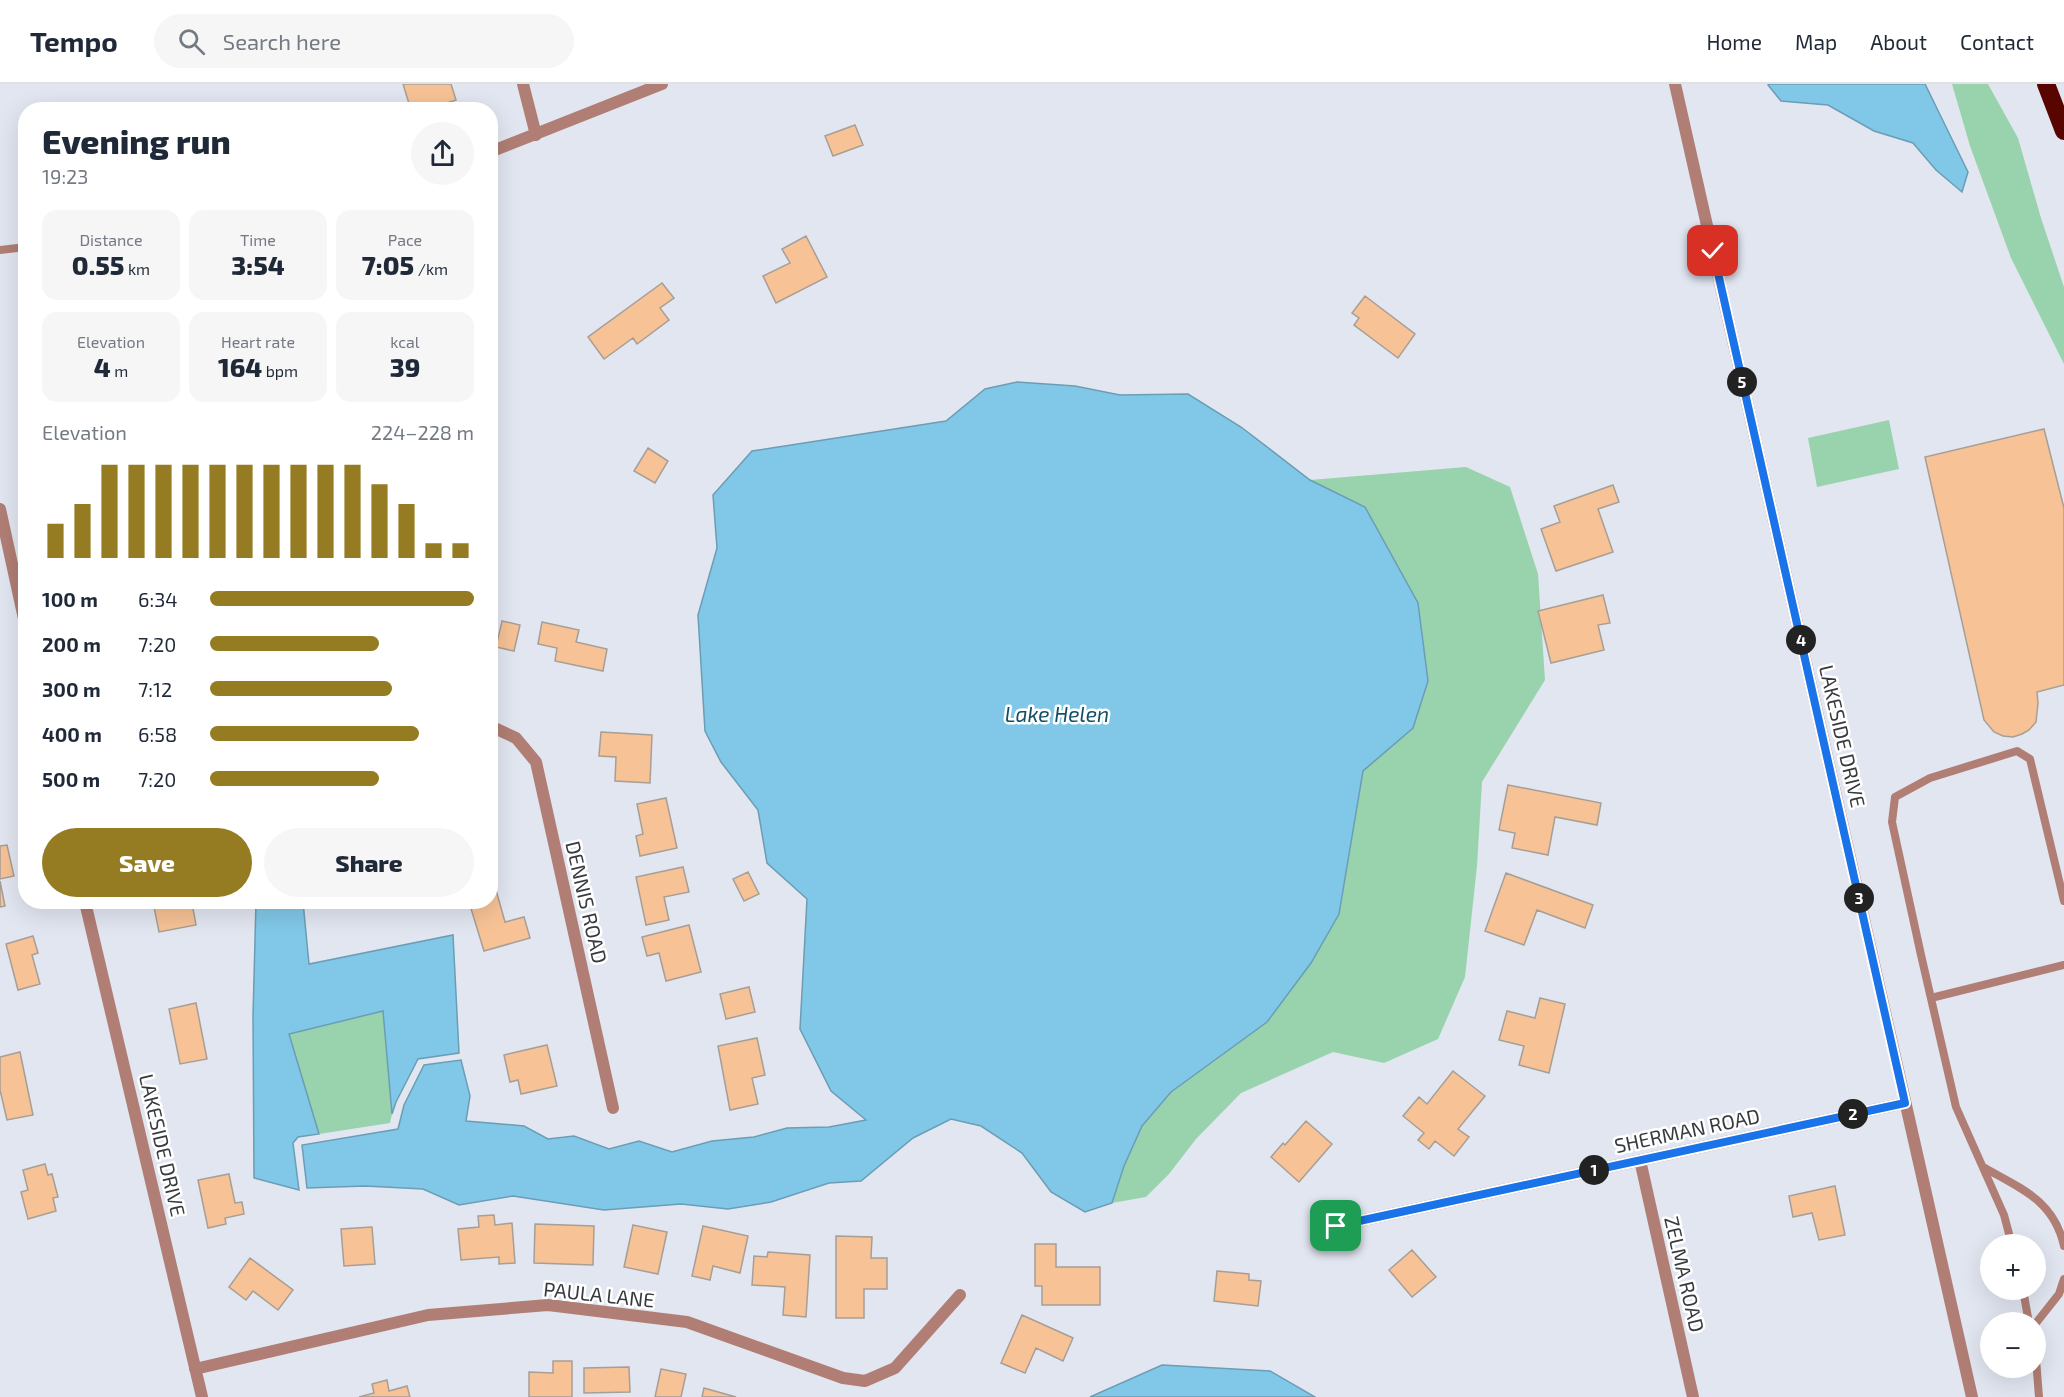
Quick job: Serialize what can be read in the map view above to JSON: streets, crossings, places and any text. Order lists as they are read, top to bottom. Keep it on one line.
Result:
{"streets":{"street":["LAKESIDE DRIVE","DENNIS ROAD","SHERMAN ROAD","ZELMA ROAD","PAULA LANE"]},"crossings":[["LAKESIDE DRIVE","SHERMAN ROAD"],["LAKESIDE DRIVE","PAULA LANE"],["SHERMAN ROAD","ZELMA ROAD"]],"water":["Lake Helen"],"page":{"header":"Tempo","search":"Search here","nav":["Home","Map","About","Contact"],"heading":["Evening run","19:23"],"stats":[["Distance","0.55 km"],["Time","3:54"],["Pace","7:05 /km"],["Elevation","4 m"],["Heart rate","164 bpm"],["kcal","39"]],"pins":["5","4","3","2","1"],"chart":["Elevation","224–228 m"],"list":[{"name":"100 m","note":"6:34"},{"name":"200 m","note":"7:20"},{"name":"300 m","note":"7:12"},{"name":"400 m","note":"6:58"},{"name":"500 m","note":"7:20"}],"buttons":["Save","Share"],"map_buttons":["+","−"]}}
